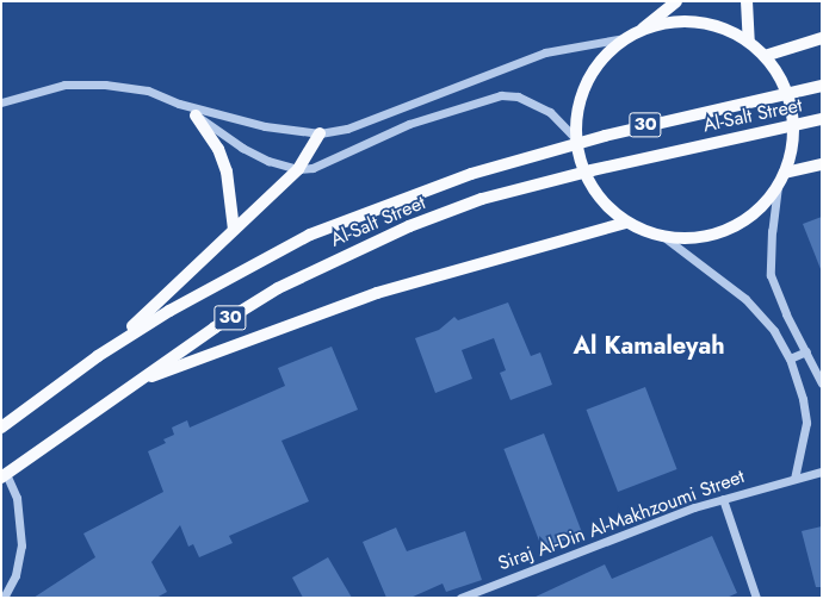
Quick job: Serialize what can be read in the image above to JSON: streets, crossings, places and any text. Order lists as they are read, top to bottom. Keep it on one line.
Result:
{"streets":{"main road":["Al-Salt Street","30"],"street":["Siraj Al-Din Al-Makhzoumi Street"]},"districts":["Al Kamaleyah"]}
